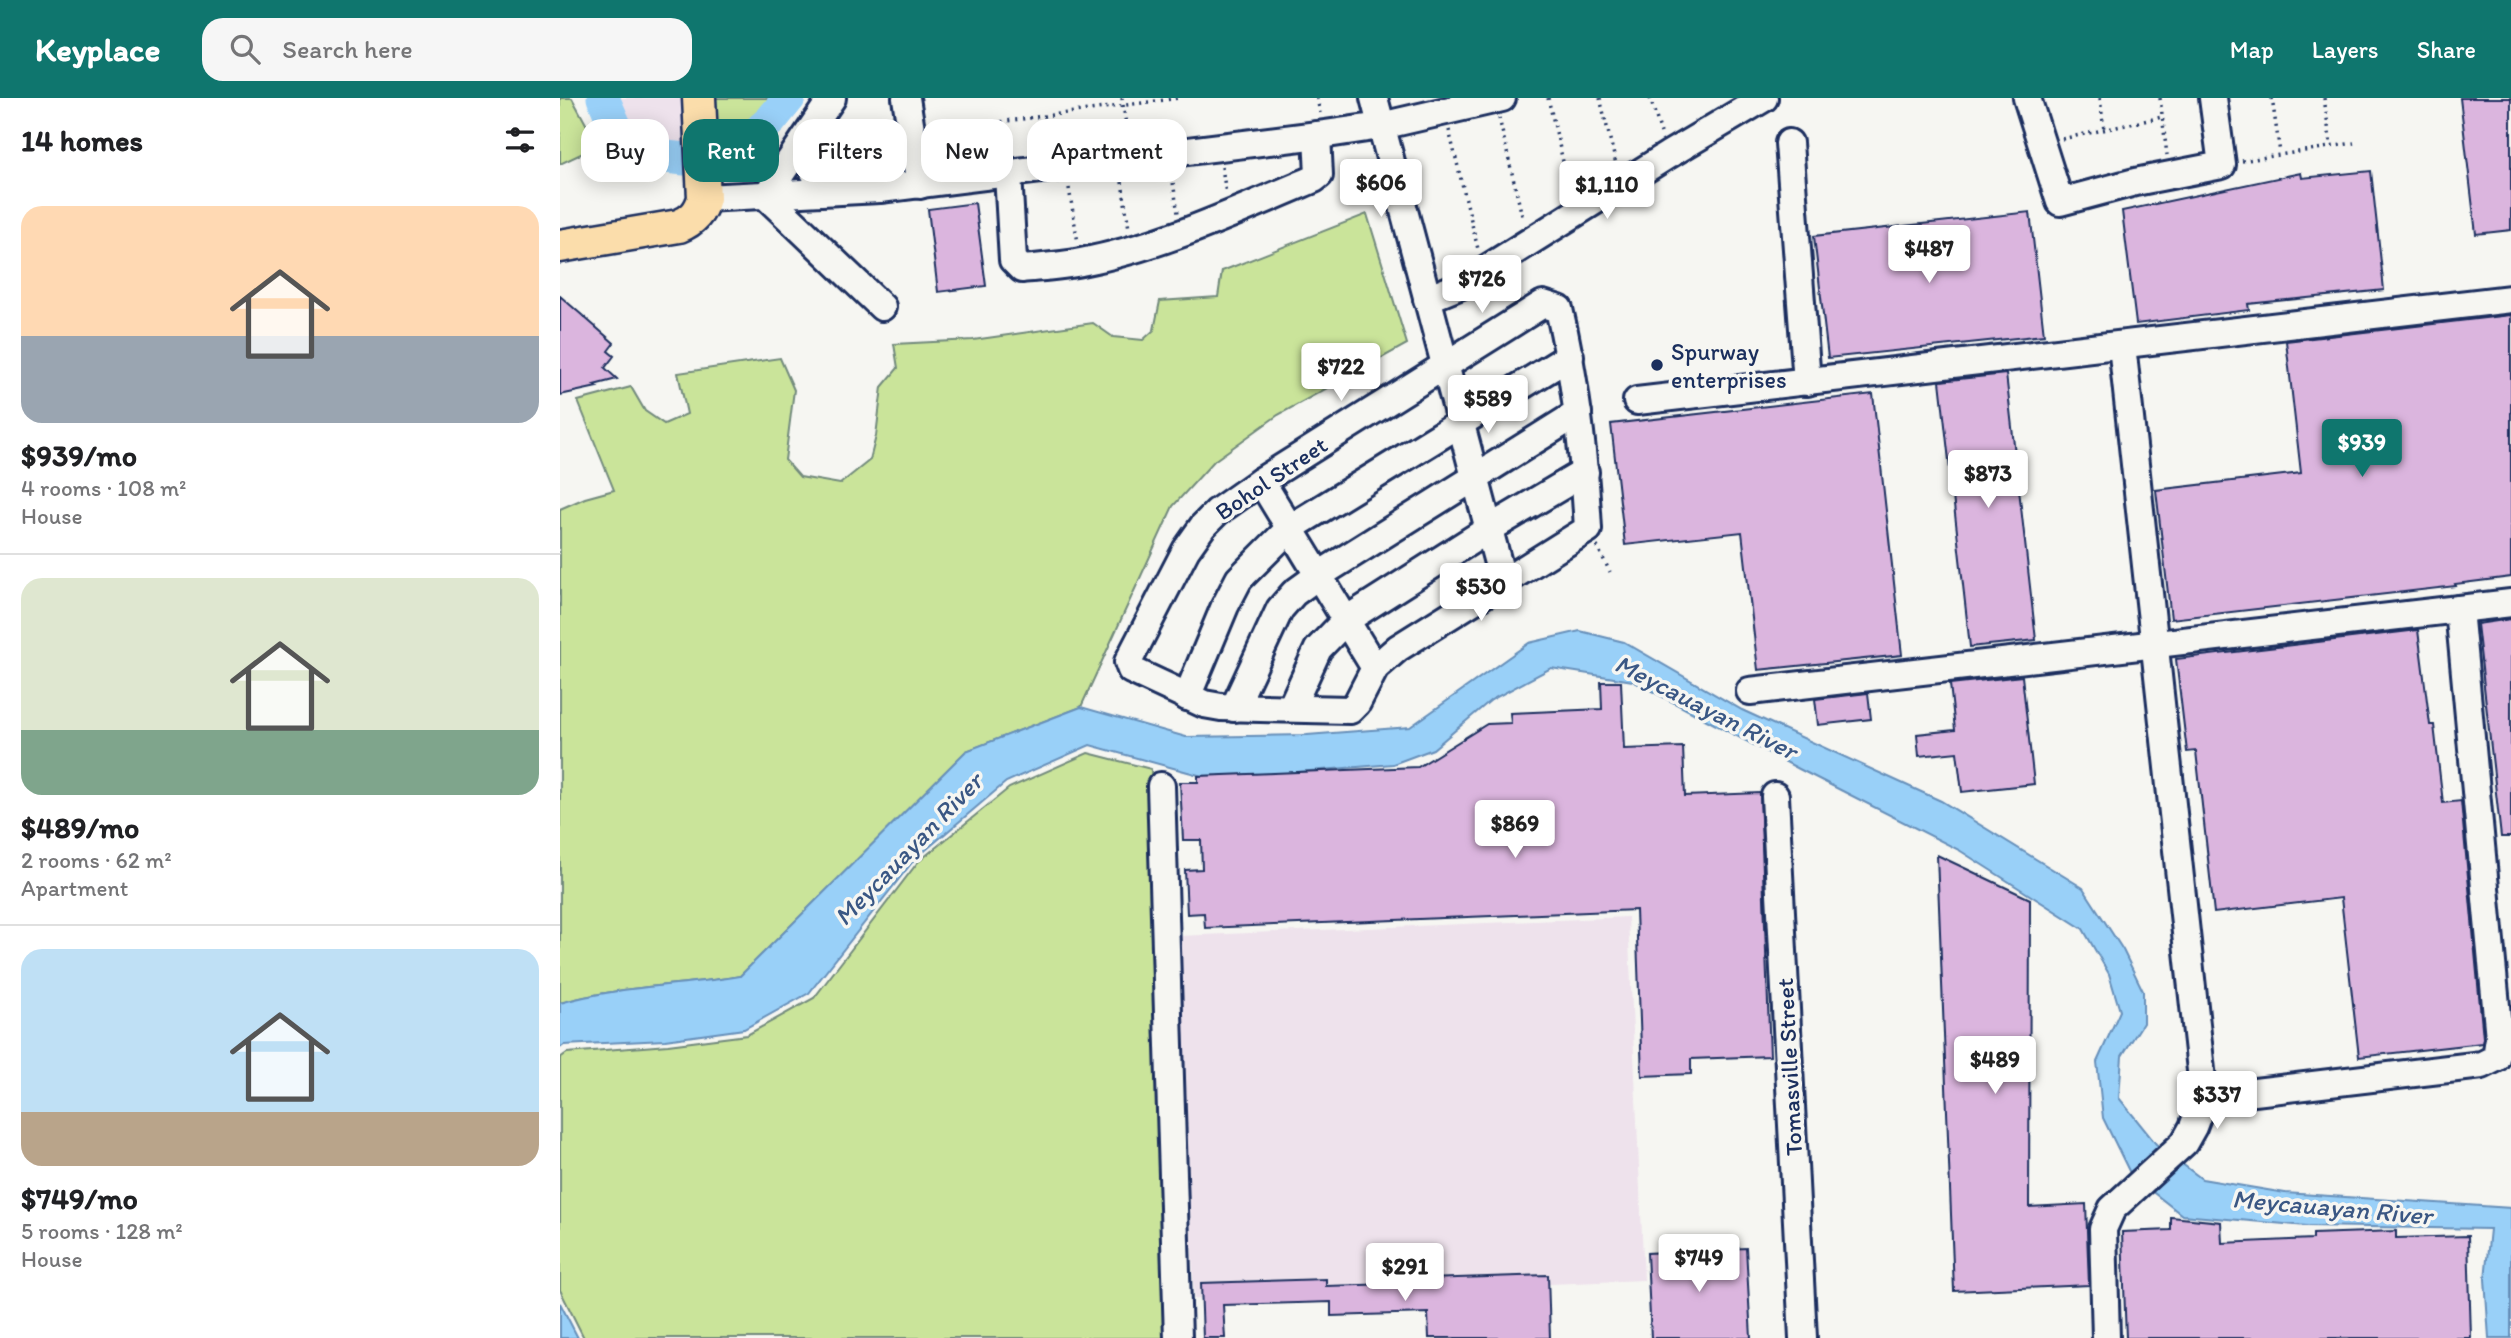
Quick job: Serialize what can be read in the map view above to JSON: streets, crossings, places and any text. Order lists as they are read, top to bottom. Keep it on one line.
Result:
{"streets":{"street":["Bohol Street","Tomasville Street"]},"water":["Meycauayan River"],"places":["Spurway enterprises"],"page":{"header":"Keyplace","search":"Search here","nav":["Map","Layers","Share"],"heading":"14 homes","chip":["Buy","Rent","Filters","New","Apartment"],"price":["$606","$1,110","$487","$726","$722","$589","$939","$873","$530","$869","$489","$337","$749","$291"],"list":[{"name":"$939/mo","note":"4 rooms · 108 m² · House"},{"name":"$489/mo","note":"2 rooms · 62 m² · Apartment"},{"name":"$749/mo","note":"5 rooms · 128 m² · House"}]}}
